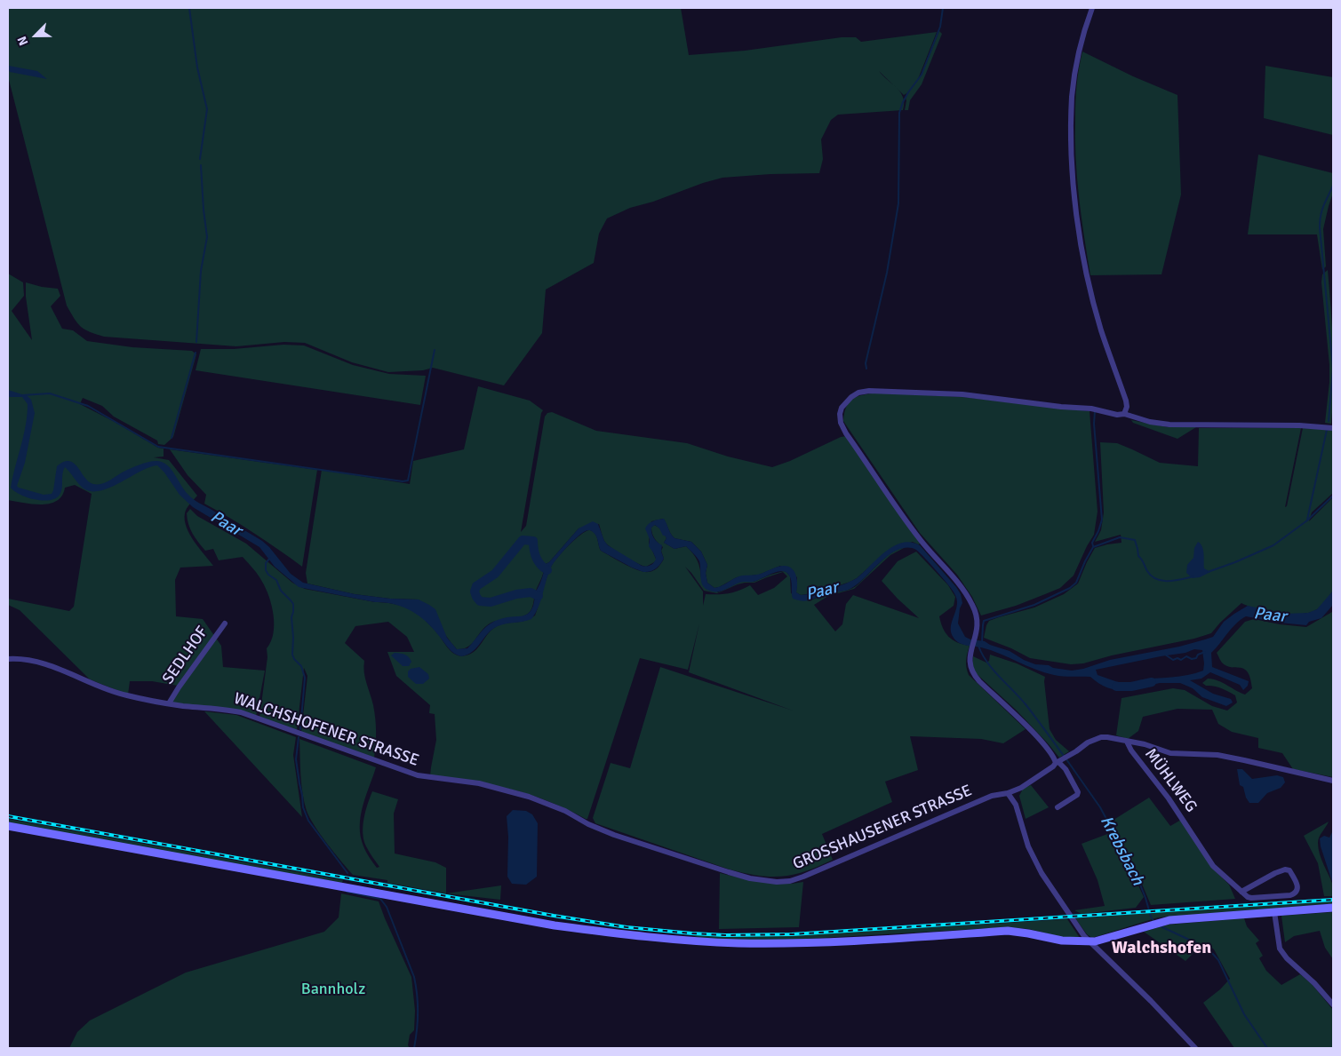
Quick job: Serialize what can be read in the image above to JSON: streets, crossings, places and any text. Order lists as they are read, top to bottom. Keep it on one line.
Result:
{"streets":{"street":["SEDLHOF","WALCHSHOFENER STRASSE","MÜHLWEG","GROSSHAUSENER STRASSE"]},"crossings":[["SEDLHOF","WALCHSHOFENER STRASSE"],["WALCHSHOFENER STRASSE","GROSSHAUSENER STRASSE"],["MÜHLWEG","GROSSHAUSENER STRASSE"]],"districts":["Walchshofen"],"water":["Paar","Krebsbach"],"parks":["Bannholz"],"north":"bottom left"}
